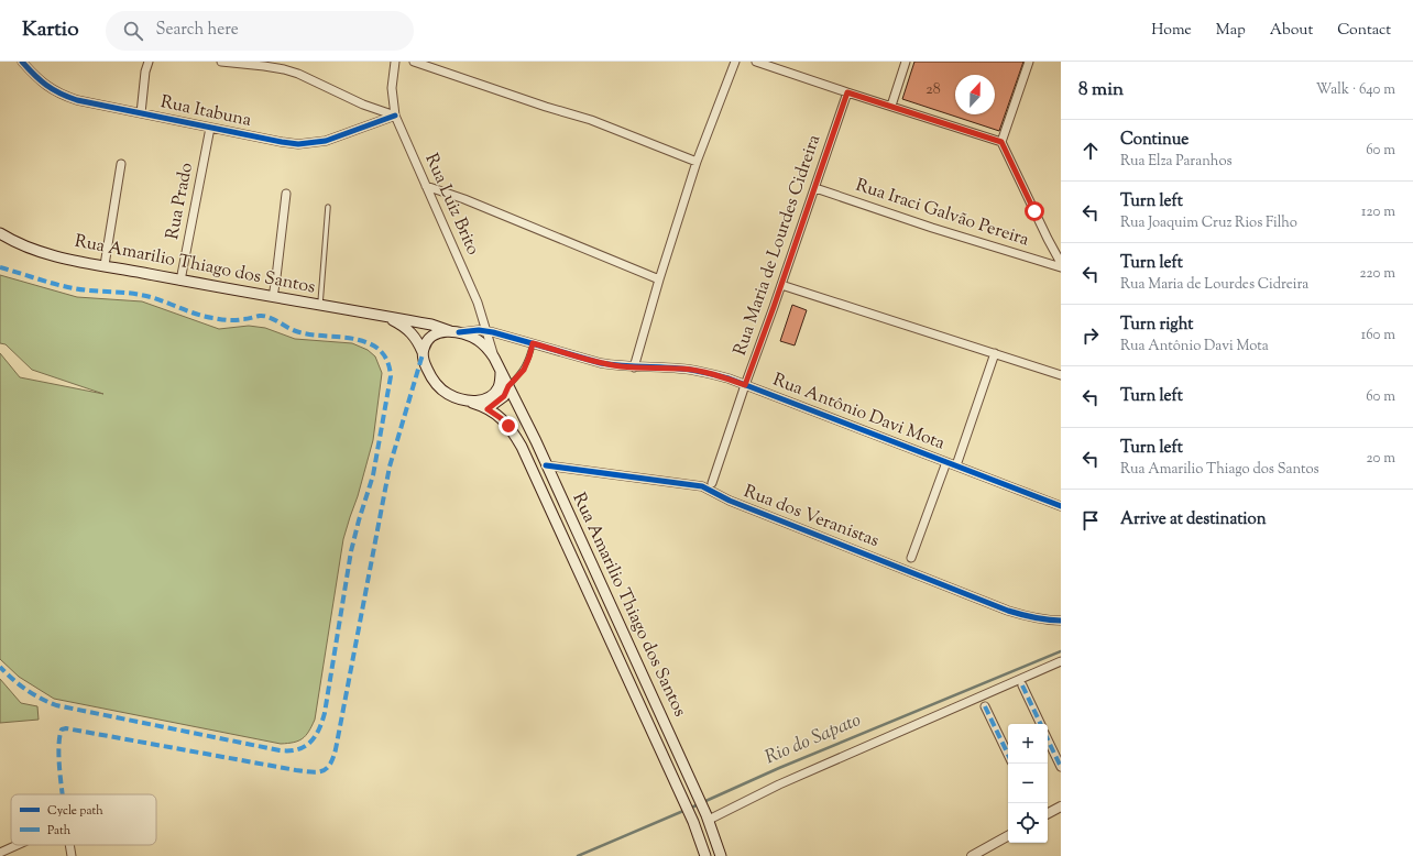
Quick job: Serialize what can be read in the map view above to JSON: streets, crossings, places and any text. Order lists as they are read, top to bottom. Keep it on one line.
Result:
{"streets":{"main road":["Rua Amarilio Thiago dos Santos"],"street":["Rua Itabuna","Rua Prado","Rua Luiz Brito","Rua Iraci Galvão Pereira","Rua Maria de Lourdes Cidreira","Rua Antônio Davi Mota","Rua dos Veranistas"]},"crossings":[["Rua Itabuna","Rua Prado"],["Rua Itabuna","Rua Luiz Brito"],["Rua Prado","Rua Amarilio Thiago dos Santos"],["Rua Luiz Brito","Rua Amarilio Thiago dos Santos"],["Rua Luiz Brito","Rua Antônio Davi Mota"],["Rua Iraci Galvão Pereira","Rua Maria de Lourdes Cidreira"],["Rua Maria de Lourdes Cidreira","Rua Antônio Davi Mota"],["Rua Amarilio Thiago dos Santos","Rua Antônio Davi Mota"],["Rua Amarilio Thiago dos Santos","Rua dos Veranistas"]],"water":["Rio do Sapato"],"house_numbers":["28"],"legend":["Cycle path","Path"],"north":"top","page":{"header":"Kartio","search":"Search here","nav":["Home","Map","About","Contact"],"heading":["8 min","Walk · 640 m"],"list":[["Continue","Rua Elza Paranhos","60 m"],["Turn left","Rua Joaquim Cruz Rios Filho","120 m"],["Turn left","Rua Maria de Lourdes Cidreira","220 m"],["Turn right","Rua Antônio Davi Mota","160 m"],["Turn left","60 m"],["Turn left","Rua Amarilio Thiago dos Santos","20 m"],"Arrive at destination"],"map_buttons":["+","−"]}}
